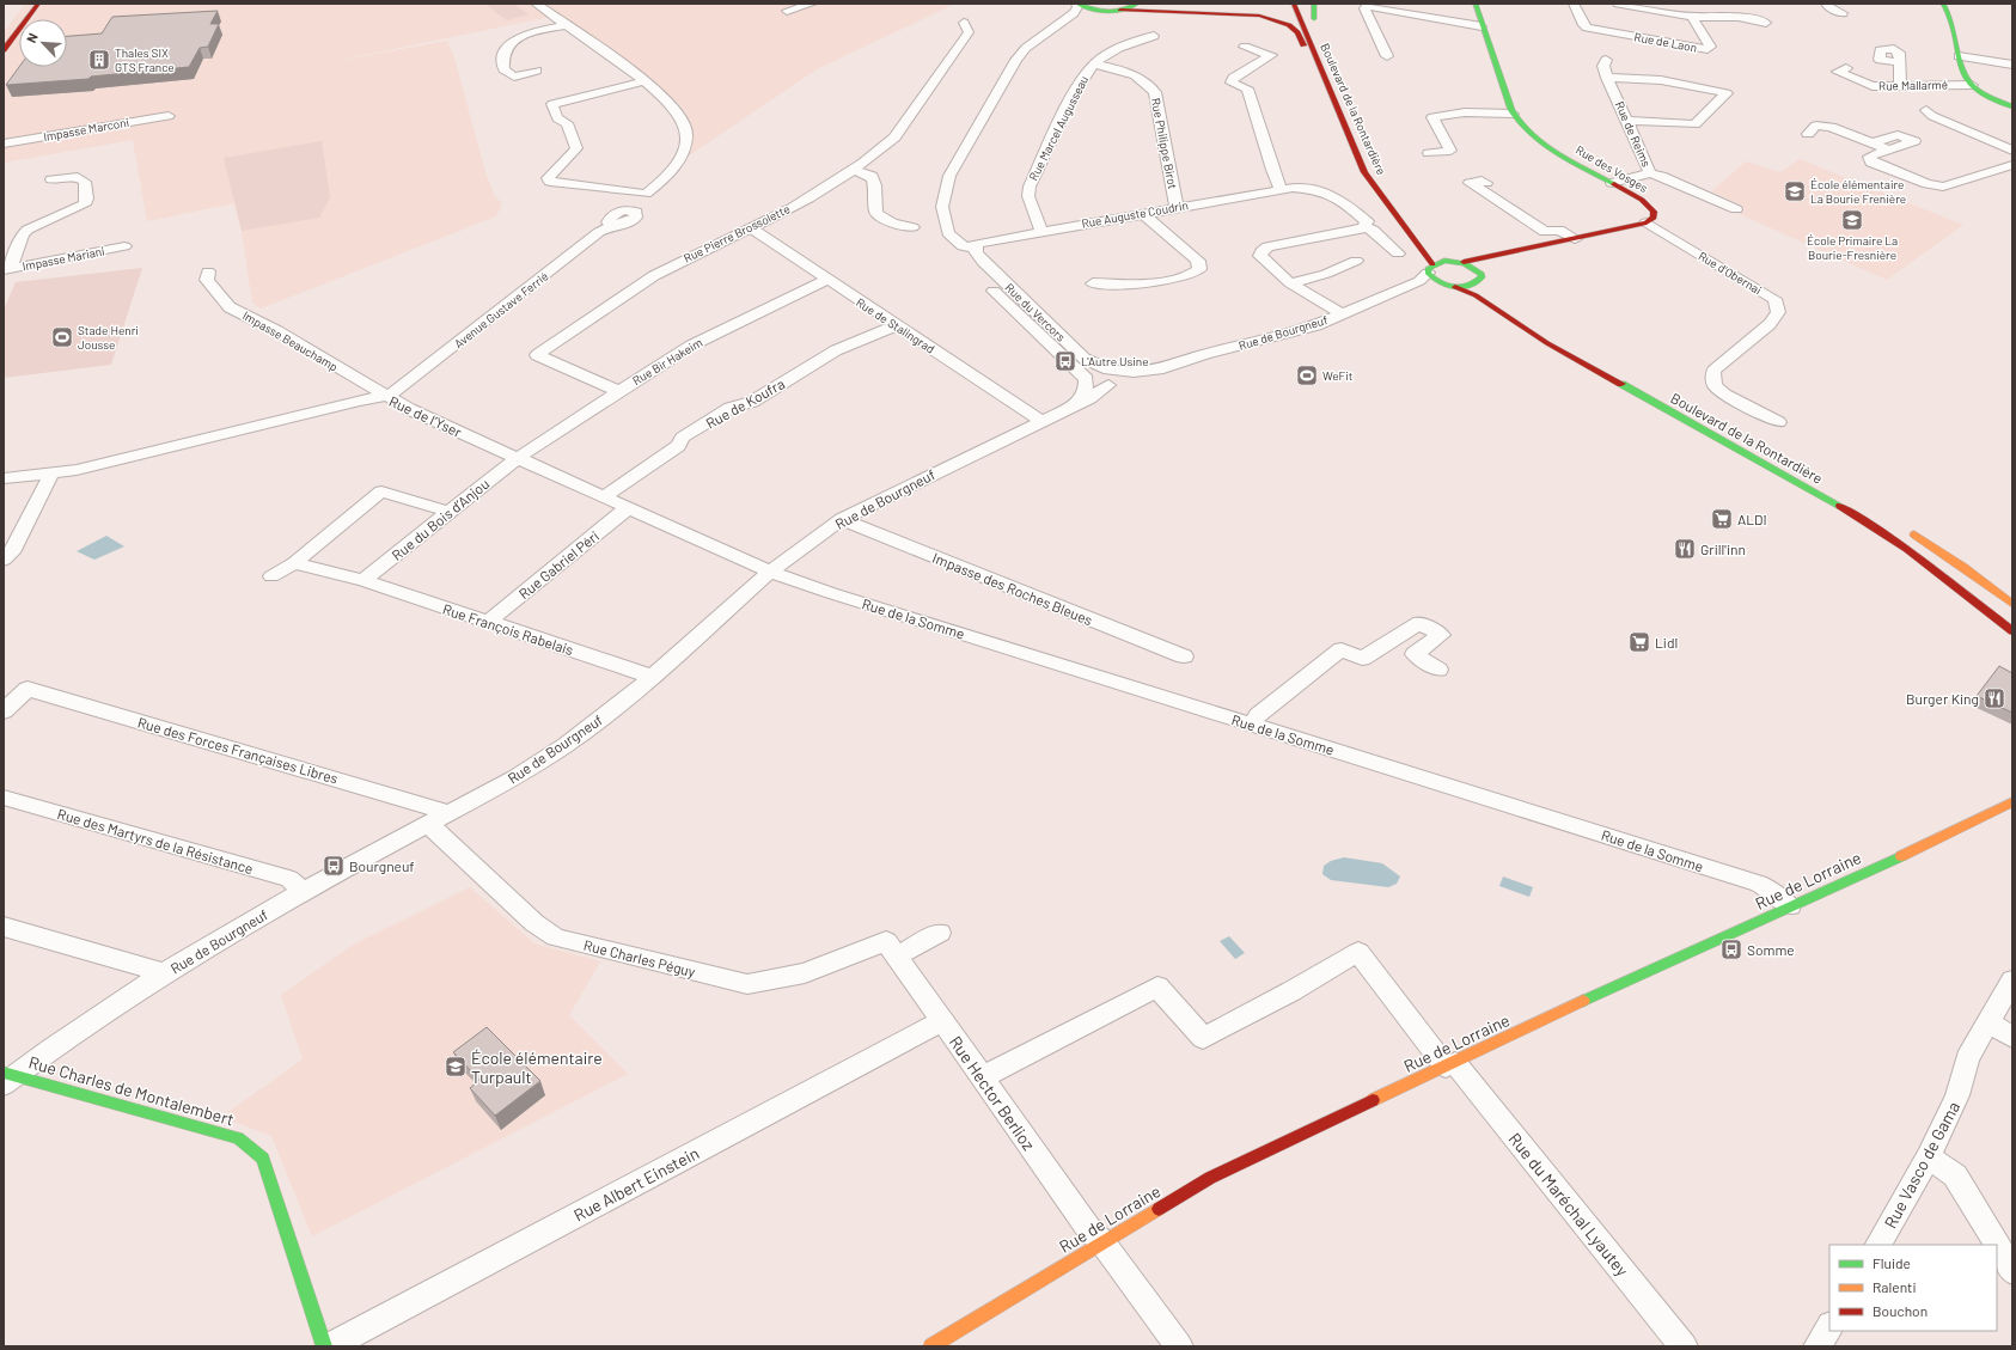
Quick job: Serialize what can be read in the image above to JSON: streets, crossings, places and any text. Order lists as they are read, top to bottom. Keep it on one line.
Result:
{"streets":{"main road":["Boulevard de la Rontardière","Rue des Vosges","Rue de Lorraine","Rue Charles de Montalembert"],"street":["Rue de Laon","Rue Mallarmé","Rue Marcel Augusseau","Impasse Marconi","Rue de Reims","Rue Philippe Birot","Rue Auguste Coudrin","Rue Pierre Brossolette","Impasse Mariani","Rue d’Obernai","Avenue Gustave Ferrié","Rue du Vercors","Rue de Stalingrad","Rue de Bourgneuf","Impasse Beauchamp","Rue Bir Hakeim","Rue de Koufra","Rue de l’Yser","Rue du Bois d’Anjou","Rue Gabriel Péri","Impasse des Roches Bleues","Rue de la Somme","Rue François Rabelais","Rue des Forces Françaises Libres","Rue des Martyrs de la Résistance","Rue Charles Péguy","Rue Hector Berlioz","Rue Vasco de Gama","Rue Albert Einstein","Rue du Maréchal Lyautey"]},"crossings":[["Boulevard de la Rontardière","Rue de Bourgneuf"],["Rue Marcel Augusseau","Rue Philippe Birot"],["Rue Marcel Augusseau","Rue Auguste Coudrin"],["Rue de Reims","Rue des Vosges"],["Rue Philippe Birot","Rue Auguste Coudrin"],["Rue des Vosges","Rue d’Obernai"],["Rue Auguste Coudrin","Rue du Vercors"],["Rue Pierre Brossolette","Rue de Stalingrad"],["Rue Pierre Brossolette","Rue Bir Hakeim"],["Avenue Gustave Ferrié","Impasse Beauchamp"],["Avenue Gustave Ferrié","Rue de l’Yser"],["Rue du Vercors","Rue de Bourgneuf"],["Rue de Stalingrad","Rue de Bourgneuf"],["Rue de Stalingrad","Rue Bir Hakeim"],["Rue de Stalingrad","Rue de Koufra"],["Rue de Bourgneuf","Rue de l’Yser"],["Rue de Bourgneuf","Impasse des Roches Bleues"],["Rue de Bourgneuf","Rue de la Somme"],["Rue de Bourgneuf","Rue François Rabelais"],["Rue de Bourgneuf","Rue des Forces Françaises Libres"],["Rue de Bourgneuf","Rue des Martyrs de la Résistance"],["Rue de Bourgneuf","Rue Charles Péguy"],["Rue de Bourgneuf","Rue Charles de Montalembert"],["Impasse Beauchamp","Rue de l’Yser"],["Rue Bir Hakeim","Rue de l’Yser"],["Rue Bir Hakeim","Rue du Bois d’Anjou"],["Rue de Koufra","Rue de l’Yser"],["Rue de l’Yser","Rue du Bois d’Anjou"],["Rue de l’Yser","Rue Gabriel Péri"],["Rue de l’Yser","Rue de la Somme"],["Rue du Bois d’Anjou","Rue François Rabelais"],["Rue Gabriel Péri","Rue François Rabelais"],["Rue de la Somme","Rue de Lorraine"],["Rue de Lorraine","Rue Hector Berlioz"],["Rue de Lorraine","Rue du Maréchal Lyautey"],["Rue Charles Péguy","Rue Hector Berlioz"],["Rue Hector Berlioz","Rue Albert Einstein"],["Rue Hector Berlioz","Rue du Maréchal Lyautey"]],"places":{"building":["Thales SIX GTS France"],"school or university":["École élémentaire La Bourie Frenière","École Primaire La Bourie-Fresnière","École élémentaire Turpault"],"sports":["Stade Henri Jousse","WeFit"],"bus stop":["L'Autre Usine","Bourgneuf","Somme"],"supermarket":["ALDI","Lidl"],"restaurant":["Grill'inn","Burger King"]},"legend":["Fluide","Ralenti","Bouchon"],"north":"top left"}
